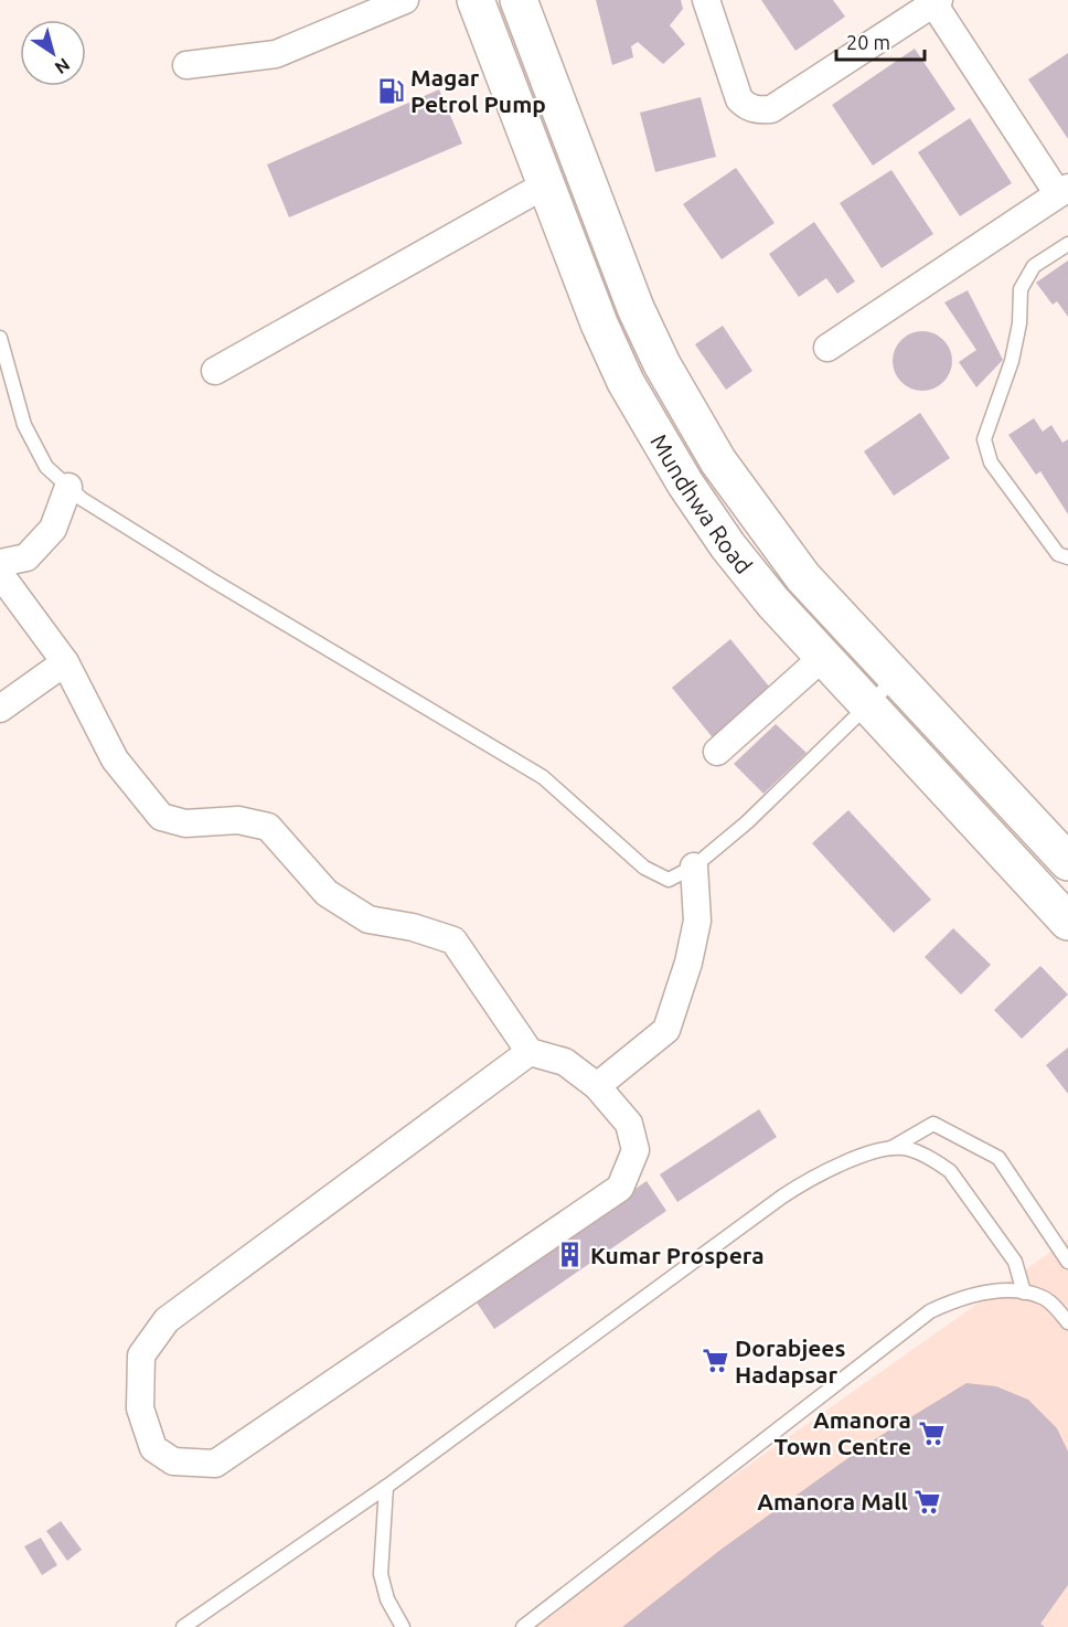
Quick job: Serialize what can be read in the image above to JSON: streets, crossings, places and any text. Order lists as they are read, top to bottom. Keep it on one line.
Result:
{"streets":{"highway":["Mundhwa Road"]},"places":{"fuel station":["Magar Petrol Pump"],"building":["Kumar Prospera"],"supermarket":["Dorabjees Hadapsar","Amanora Town Centre","Amanora Mall"]},"scale_bar":"20 m","north":"bottom right"}
